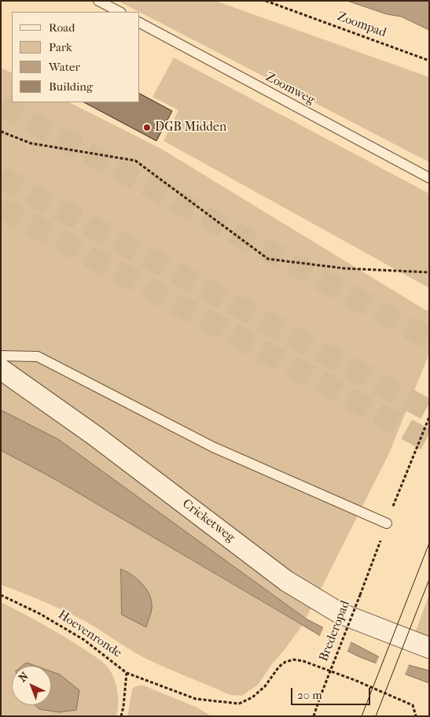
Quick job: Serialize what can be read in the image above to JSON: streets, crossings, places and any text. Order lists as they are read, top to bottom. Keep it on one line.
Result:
{"streets":{"street":["Cricketweg"],"lane":["Zoomweg"],"path":["Zoompad","Brederopad","Hoevenronde"]},"places":["DGB Midden"],"legend":["Road","Park","Water","Building"],"scale_bar":"20 m","north":"top left"}
